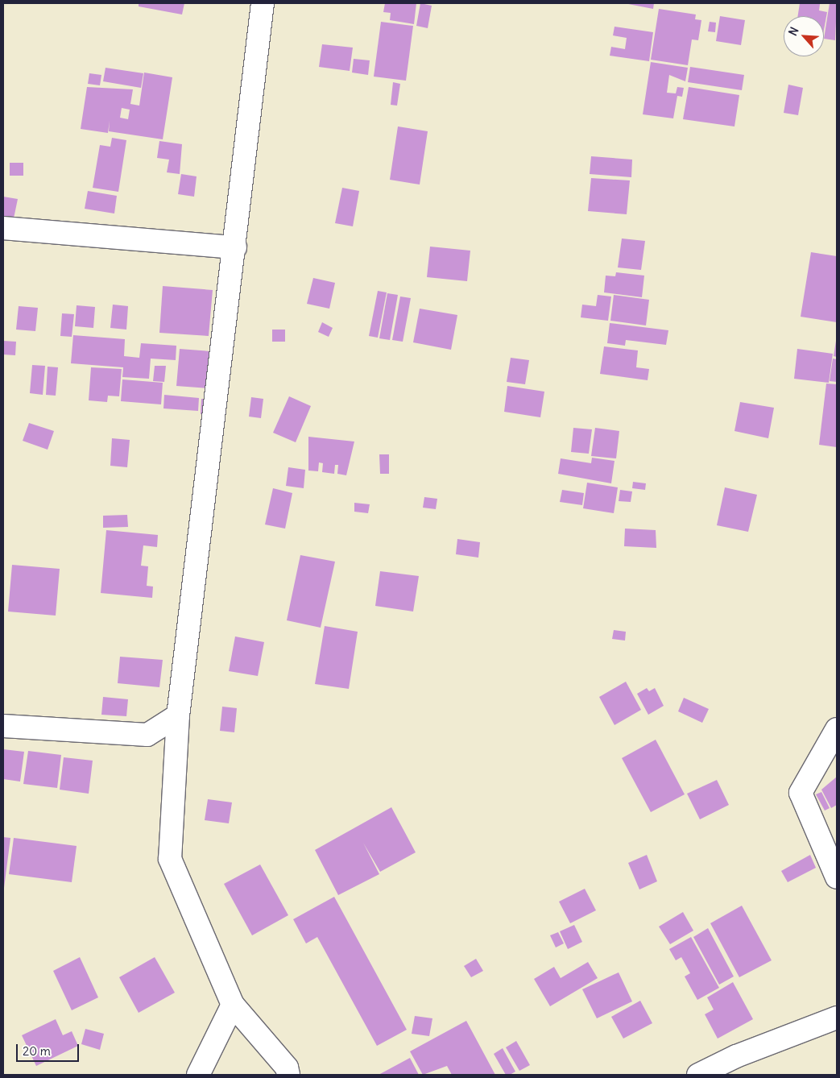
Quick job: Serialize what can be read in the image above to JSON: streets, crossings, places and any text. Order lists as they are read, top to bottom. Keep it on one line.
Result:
{"scale_bar":"20 m","north":"top left"}
